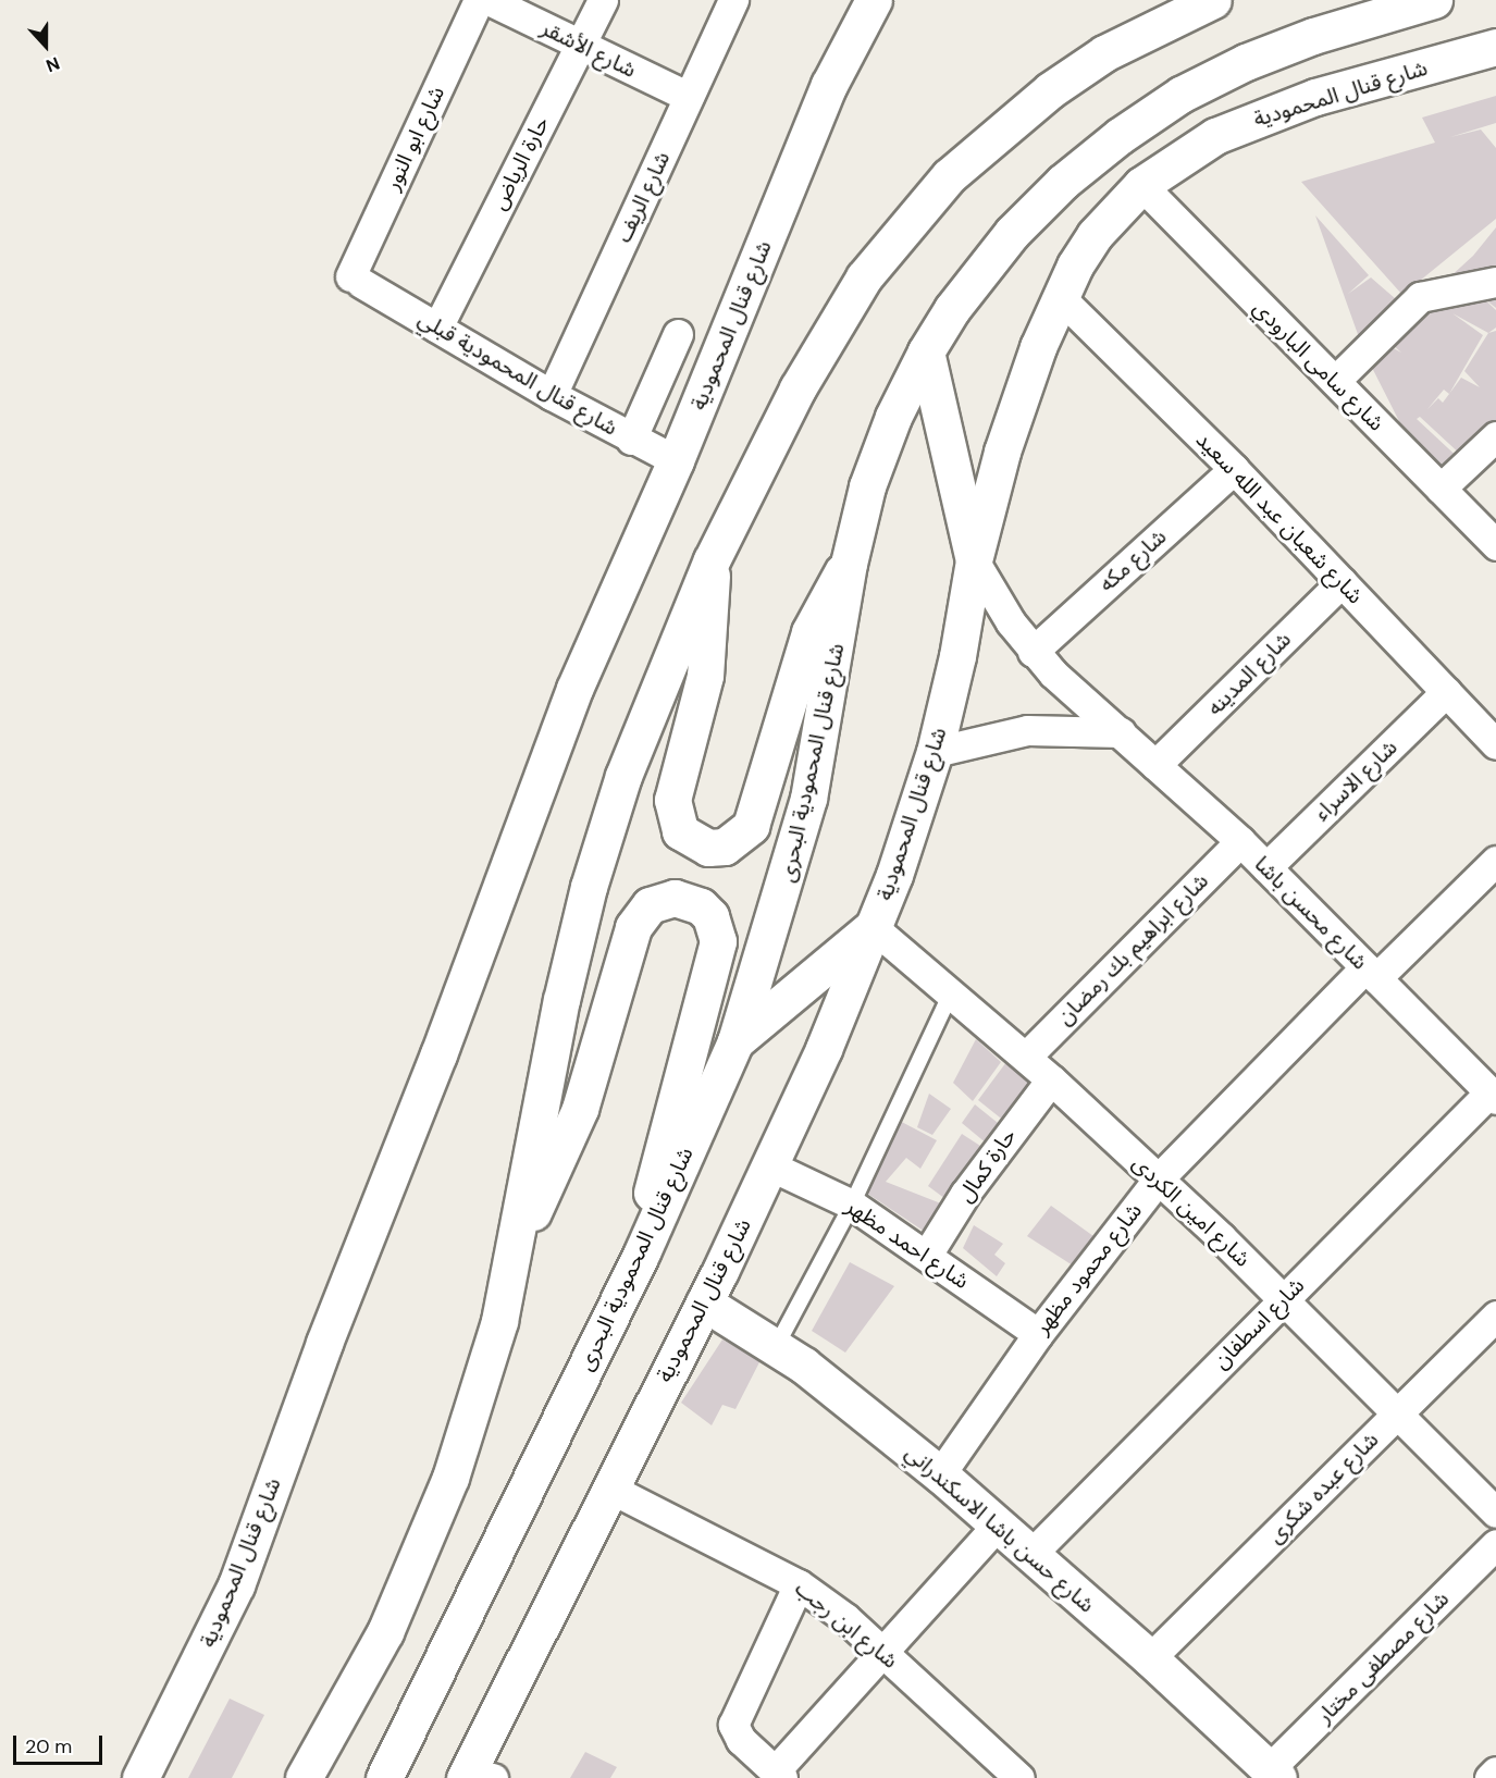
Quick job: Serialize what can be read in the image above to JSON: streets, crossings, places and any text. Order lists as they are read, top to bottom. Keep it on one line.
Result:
{"streets":{"main road":["شارع قنال المحمودية","شارع قنال المحمودية البحرى","شارع حسن باشا الاسكندراني"],"street":["شارع الأشقر","شارع ابو النور","حارة الرياض","شارع الريف","شارع سامى البارودي","شارع قنال المحمودية قبلي","شارع شعبان عبد الله سعيد","شارع مكه","شارع المدينه","شارع الاسراء","شارع محسن باشا","شارع ابراهيم بك رمضان","حارة كمال","شارع امين الكردى","شارع احمد مظهر","شارع محمود مظهر","شارع اسطفان","شارع عبده شكرى","شارع ابن رجب","شارع مصطفى مختار"]},"crossings":[["شارع الأشقر","حارة الرياض"],["شارع الأشقر","شارع الريف"],["شارع قنال المحمودية","شارع سامى البارودي"],["شارع قنال المحمودية","شارع قنال المحمودية قبلي"],["شارع قنال المحمودية","شارع شعبان عبد الله سعيد"],["شارع قنال المحمودية","شارع محسن باشا"],["شارع قنال المحمودية","شارع امين الكردى"],["شارع قنال المحمودية","شارع احمد مظهر"],["شارع قنال المحمودية","شارع حسن باشا الاسكندراني"],["شارع قنال المحمودية","شارع ابن رجب"],["شارع ابو النور","شارع قنال المحمودية قبلي"],["حارة الرياض","شارع قنال المحمودية قبلي"],["شارع الريف","شارع قنال المحمودية قبلي"],["شارع شعبان عبد الله سعيد","شارع مكه"],["شارع شعبان عبد الله سعيد","شارع المدينه"],["شارع شعبان عبد الله سعيد","شارع الاسراء"],["شارع مكه","شارع محسن باشا"],["شارع المدينه","شارع محسن باشا"],["شارع الاسراء","شارع محسن باشا"],["شارع محسن باشا","شارع ابراهيم بك رمضان"],["شارع محسن باشا","شارع محمود مظهر"],["شارع محسن باشا","شارع اسطفان"],["شارع ابراهيم بك رمضان","شارع امين الكردى"],["حارة كمال","شارع امين الكردى"],["حارة كمال","شارع احمد مظهر"],["شارع امين الكردى","شارع محمود مظهر"],["شارع امين الكردى","شارع اسطفان"],["شارع امين الكردى","شارع عبده شكرى"],["شارع احمد مظهر","شارع محمود مظهر"],["شارع محمود مظهر","شارع حسن باشا الاسكندراني"],["شارع اسطفان","شارع حسن باشا الاسكندراني"],["شارع عبده شكرى","شارع حسن باشا الاسكندراني"],["شارع حسن باشا الاسكندراني","شارع مصطفى مختار"]],"scale_bar":"20 m","north":"bottom"}
